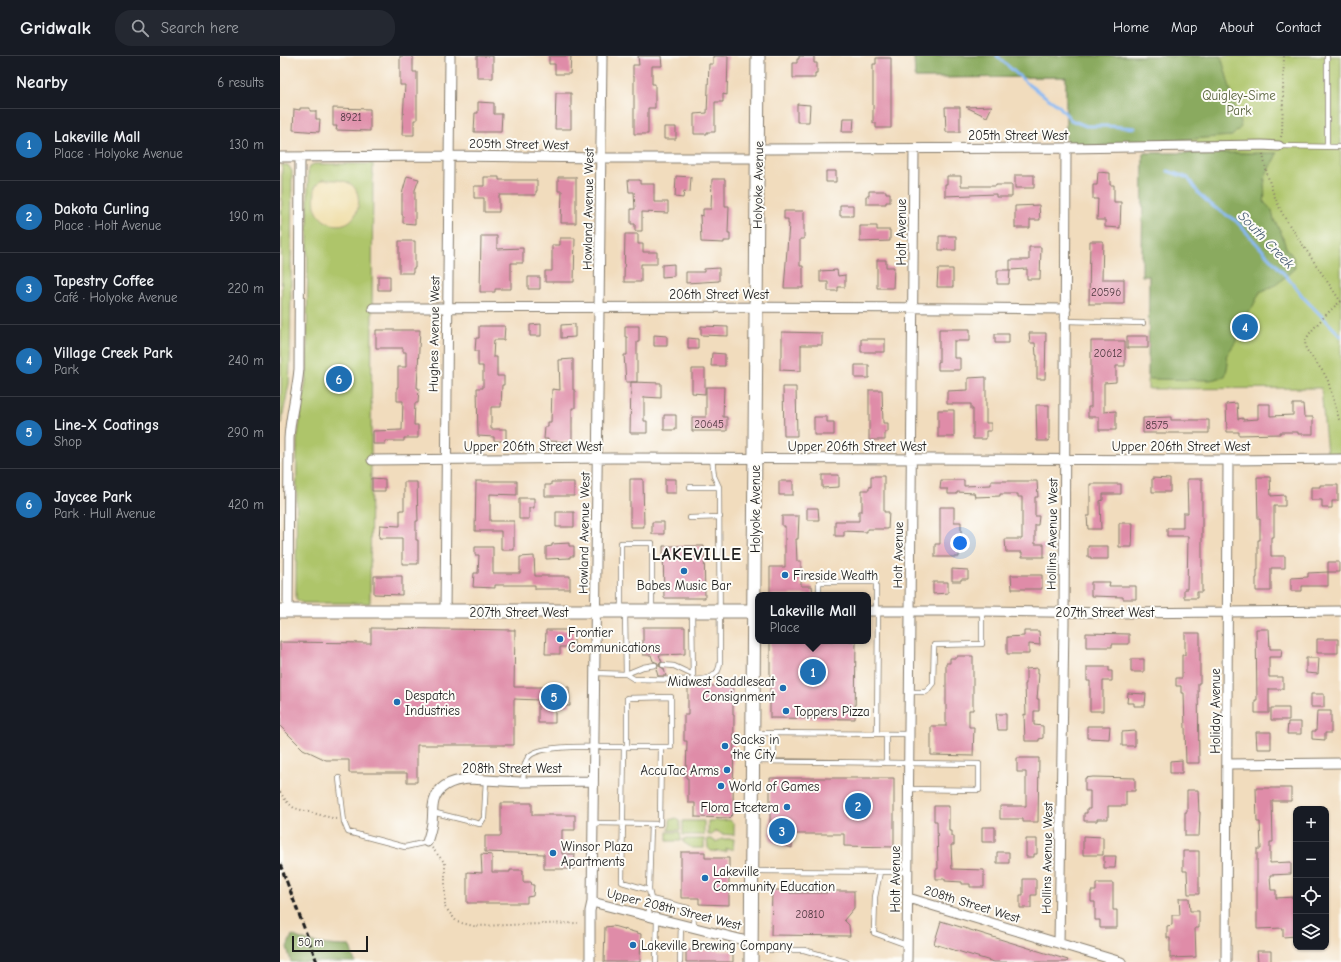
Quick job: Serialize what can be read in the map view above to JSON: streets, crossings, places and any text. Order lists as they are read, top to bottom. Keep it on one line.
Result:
{"streets":{"street":["205th Street West","Holyoke Avenue","Howland Avenue West","Holt Avenue","206th Street West","Hughes Avenue West","Upper 206th Street West","Hollins Avenue West","207th Street West","Holiday Avenue","208th Street West","Upper 208th Street West"]},"crossings":[["205th Street West","Holyoke Avenue"],["205th Street West","Howland Avenue West"],["205th Street West","Holt Avenue"],["205th Street West","Hughes Avenue West"],["205th Street West","Hollins Avenue West"],["Holyoke Avenue","206th Street West"],["Holyoke Avenue","Upper 206th Street West"],["Holyoke Avenue","Upper 208th Street West"],["Howland Avenue West","206th Street West"],["Howland Avenue West","Upper 206th Street West"],["Howland Avenue West","207th Street West"],["Howland Avenue West","208th Street West"],["Howland Avenue West","Upper 208th Street West"],["Holt Avenue","206th Street West"],["Holt Avenue","Upper 206th Street West"],["Holt Avenue","207th Street West"],["Holt Avenue","208th Street West"],["206th Street West","Hughes Avenue West"],["206th Street West","Hollins Avenue West"],["Hughes Avenue West","Upper 206th Street West"],["Hughes Avenue West","207th Street West"],["Upper 206th Street West","Hollins Avenue West"],["Upper 206th Street West","Holiday Avenue"],["Hollins Avenue West","207th Street West"],["Hollins Avenue West","208th Street West"],["207th Street West","Holiday Avenue"]],"districts":["LAKEVILLE"],"water":["South Creek"],"parks":["Quigley-Sime Park"],"places":["Babes Music Bar","Fireside Wealth","Frontier Communications","Midwest Saddleseat Consignment","Despatch Industries","Toppers Pizza","Sacks in the City","AccuTac Arms","World of Games","Flora Etcetera","Winsor Plaza Apartments","Lakeville Community Education","Lakeville Brewing Company"],"house_numbers":["8921","20596","20612","20645","8575","20810"],"scale_bar":"50 m","page":{"header":"Gridwalk","search":"Search here","nav":["Home","Map","About","Contact"],"heading":["Nearby","6 results"],"list":[{"mark":"1","name":"Lakeville Mall","note":"Place · Holyoke Avenue","value":"130 m"},{"mark":"2","name":"Dakota Curling","note":"Place · Holt Avenue","value":"190 m"},{"mark":"3","name":"Tapestry Coffee","note":"Café · Holyoke Avenue","value":"220 m"},{"mark":"4","name":"Village Creek Park","note":"Park","value":"240 m"},{"mark":"5","name":"Line-X Coatings","note":"Shop","value":"290 m"},{"mark":"6","name":"Jaycee Park","note":"Park · Hull Avenue","value":"420 m"}],"pins":["4","6","1","5","2","3"],"popup":["Lakeville Mall","Place"],"map_buttons":["+","−"],"scale":"50 m"}}
